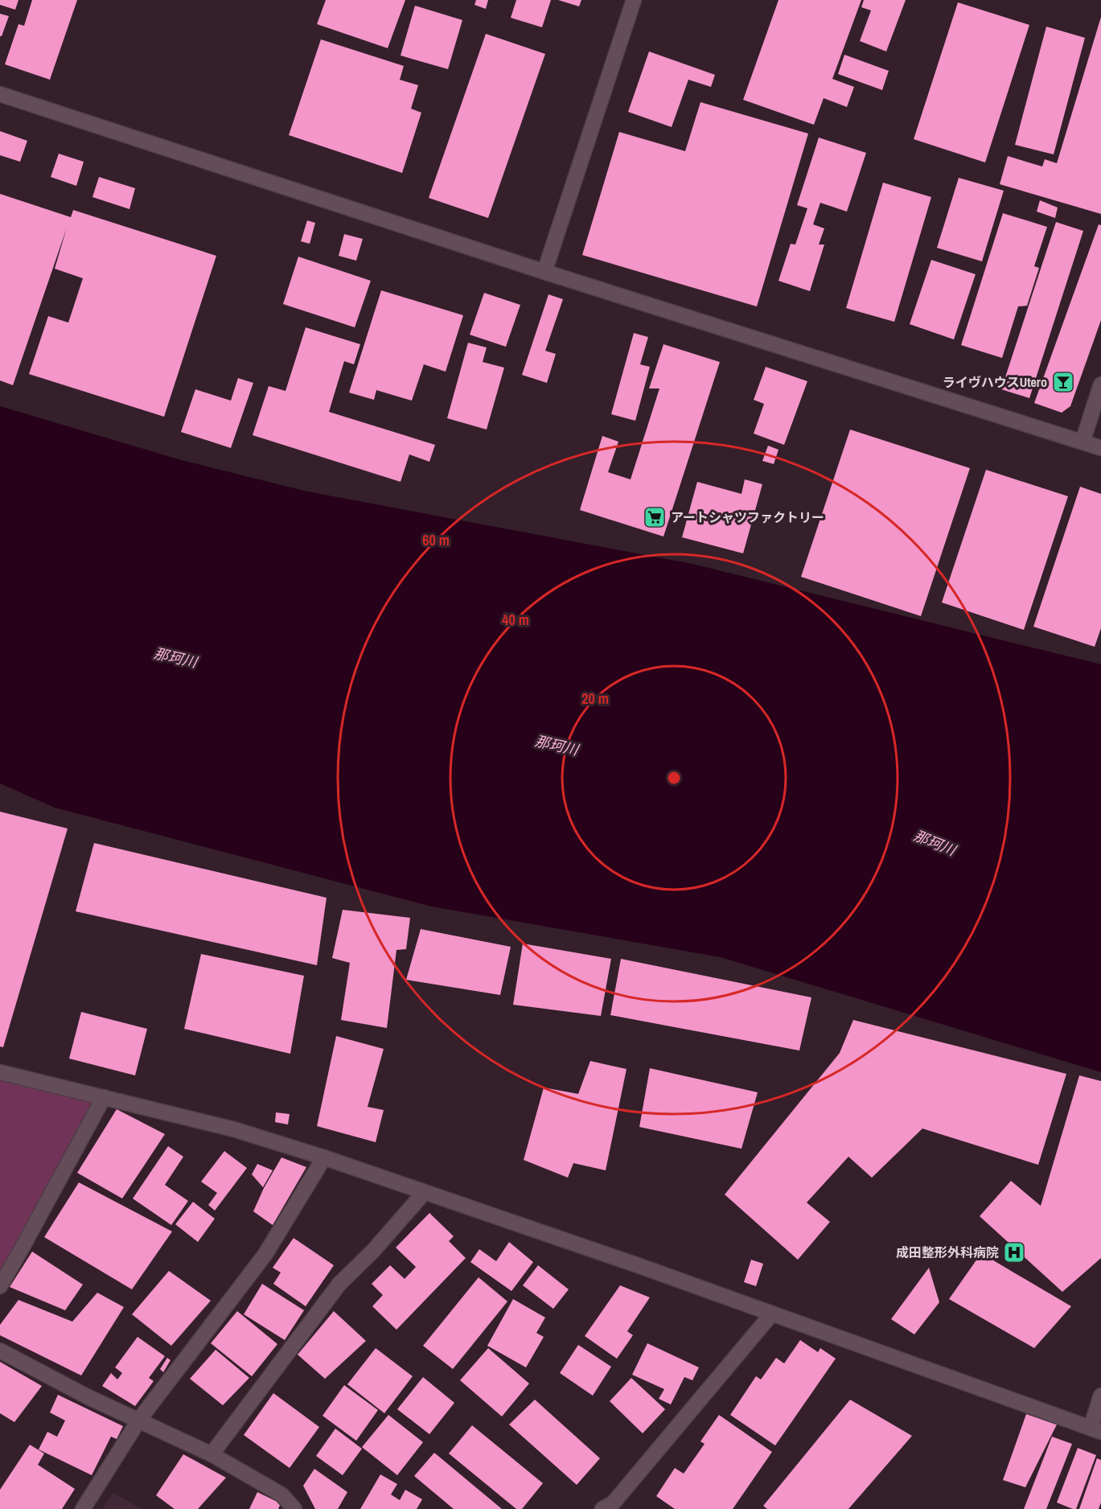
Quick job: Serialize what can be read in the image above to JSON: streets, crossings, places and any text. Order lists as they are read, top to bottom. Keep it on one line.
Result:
{"water":["那珂川"],"places":{"bar":["ライヴハウスUtero"],"supermarket":["アートシャツファクトリー"],"hospital":["成田整形外科病院"]},"rings":["60 m","40 m","20 m"]}
